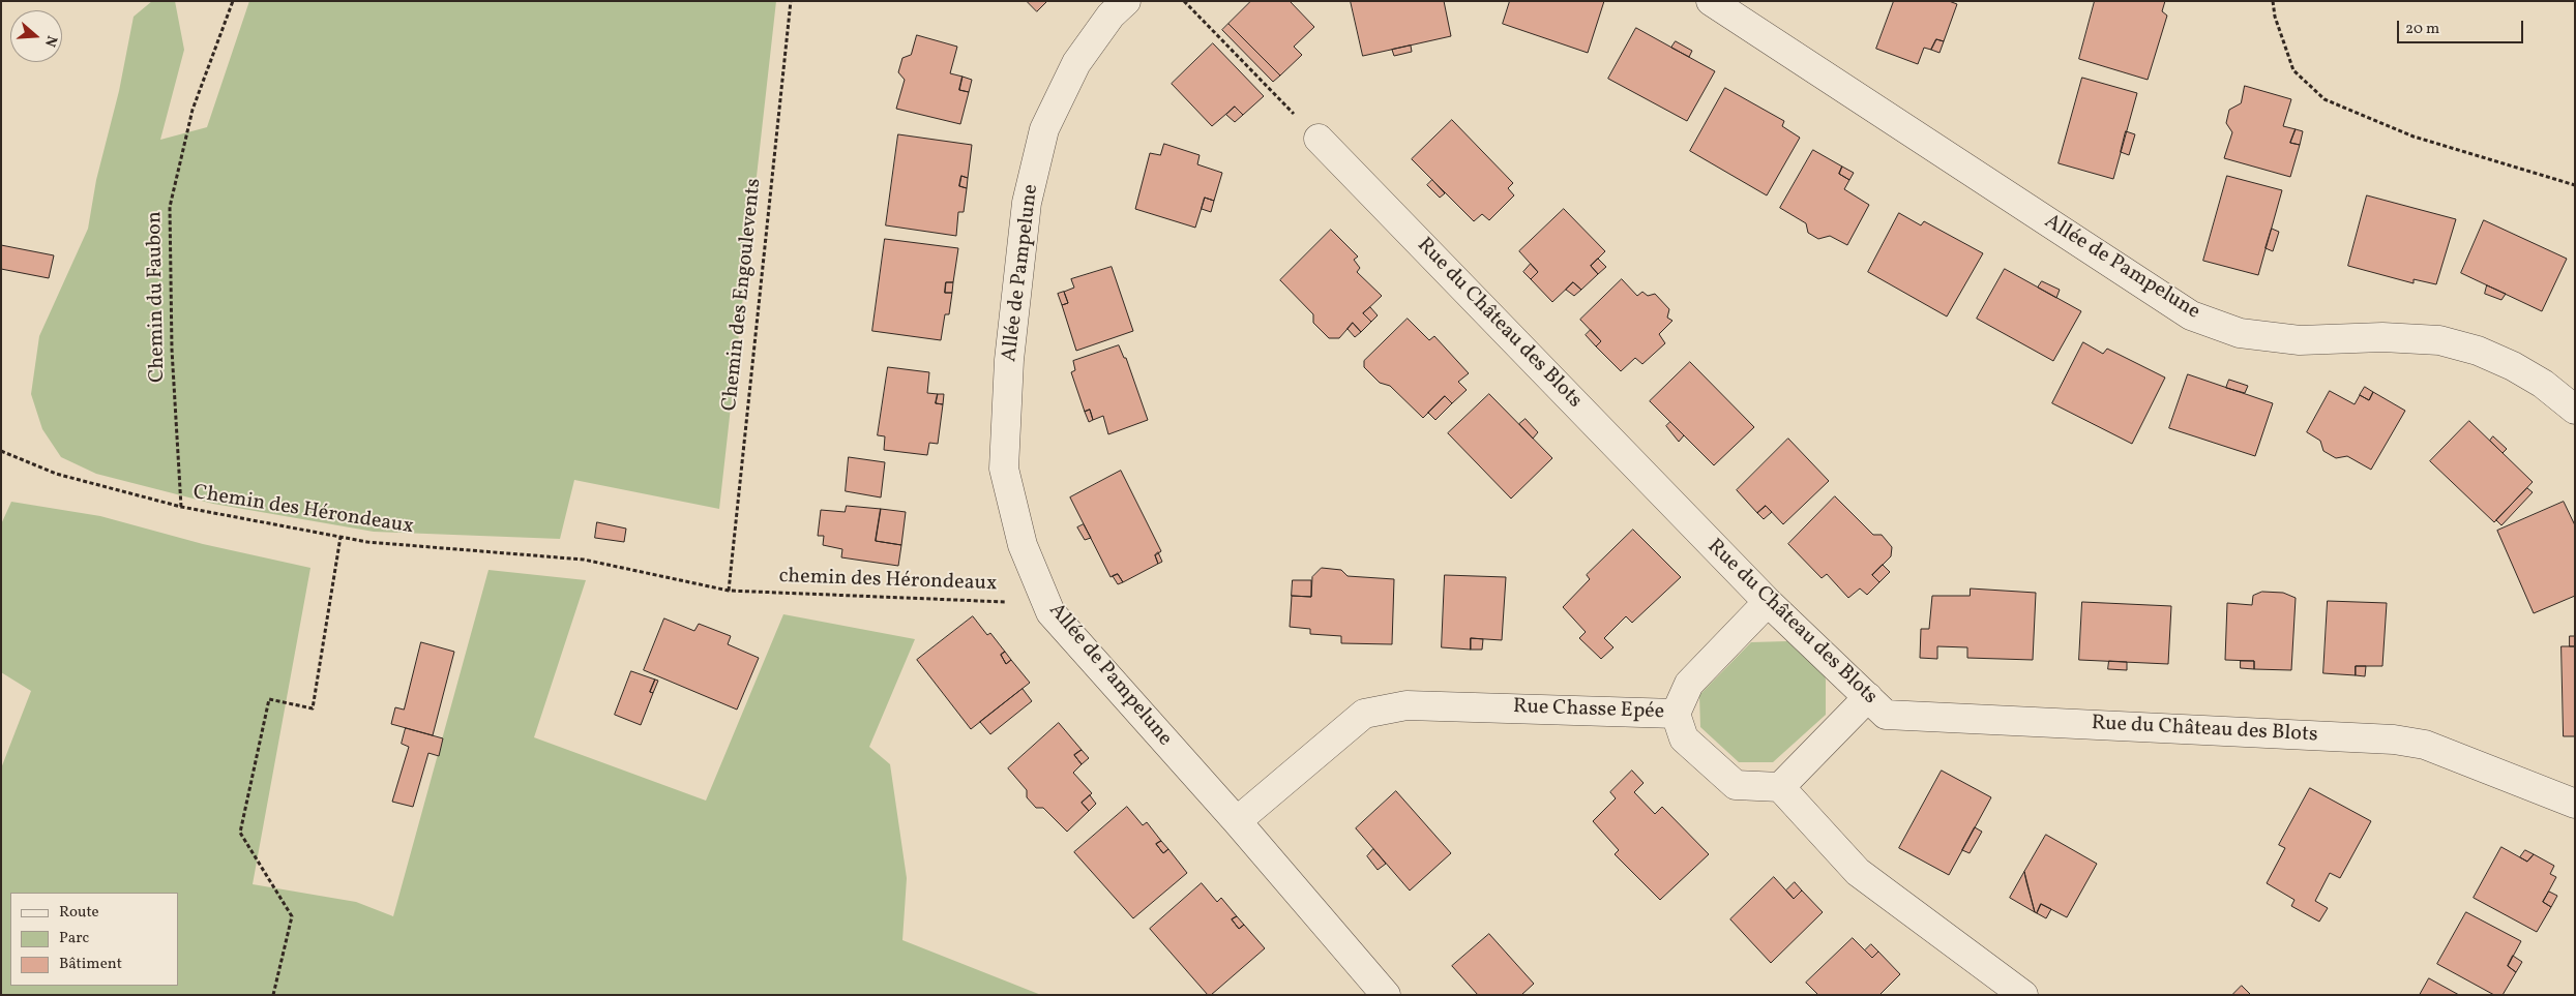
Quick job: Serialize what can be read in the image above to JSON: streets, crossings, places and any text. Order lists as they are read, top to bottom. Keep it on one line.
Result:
{"streets":{"street":["Allée de Pampelune","Rue du Château des Blots","Rue Chasse Epée"],"path":["Chemin des Engoulevents","Chemin du Faubon","Chemin des Hérondeaux","chemin des Hérondeaux"]},"crossings":[["Allée de Pampelune","chemin des Hérondeaux"],["Allée de Pampelune","Rue Chasse Epée"],["Chemin des Engoulevents","Chemin des Hérondeaux"],["Chemin des Engoulevents","chemin des Hérondeaux"],["Chemin du Faubon","Chemin des Hérondeaux"],["Chemin des Hérondeaux","chemin des Hérondeaux"]],"legend":["Route","Parc","Bâtiment"],"scale_bar":"20 m","north":"right"}
